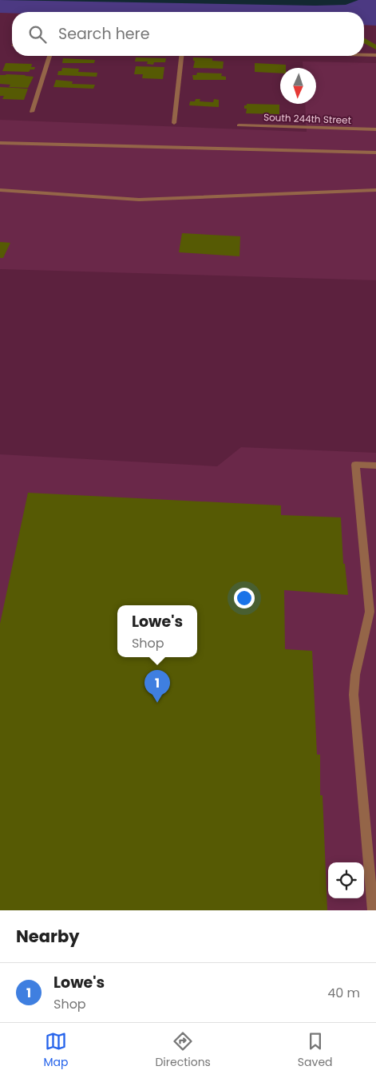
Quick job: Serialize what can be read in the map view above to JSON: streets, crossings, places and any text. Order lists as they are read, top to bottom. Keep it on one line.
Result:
{"streets":{"street":["South 244th Street"]},"north":"bottom","page":{"search":"Search here","popup":["Lowe's","Shop"],"pins":"1","heading":"Nearby","list":[{"mark":"1","name":"Lowe's","note":"Shop","value":"40 m"}],"nav":["Map","Directions","Saved"]}}
